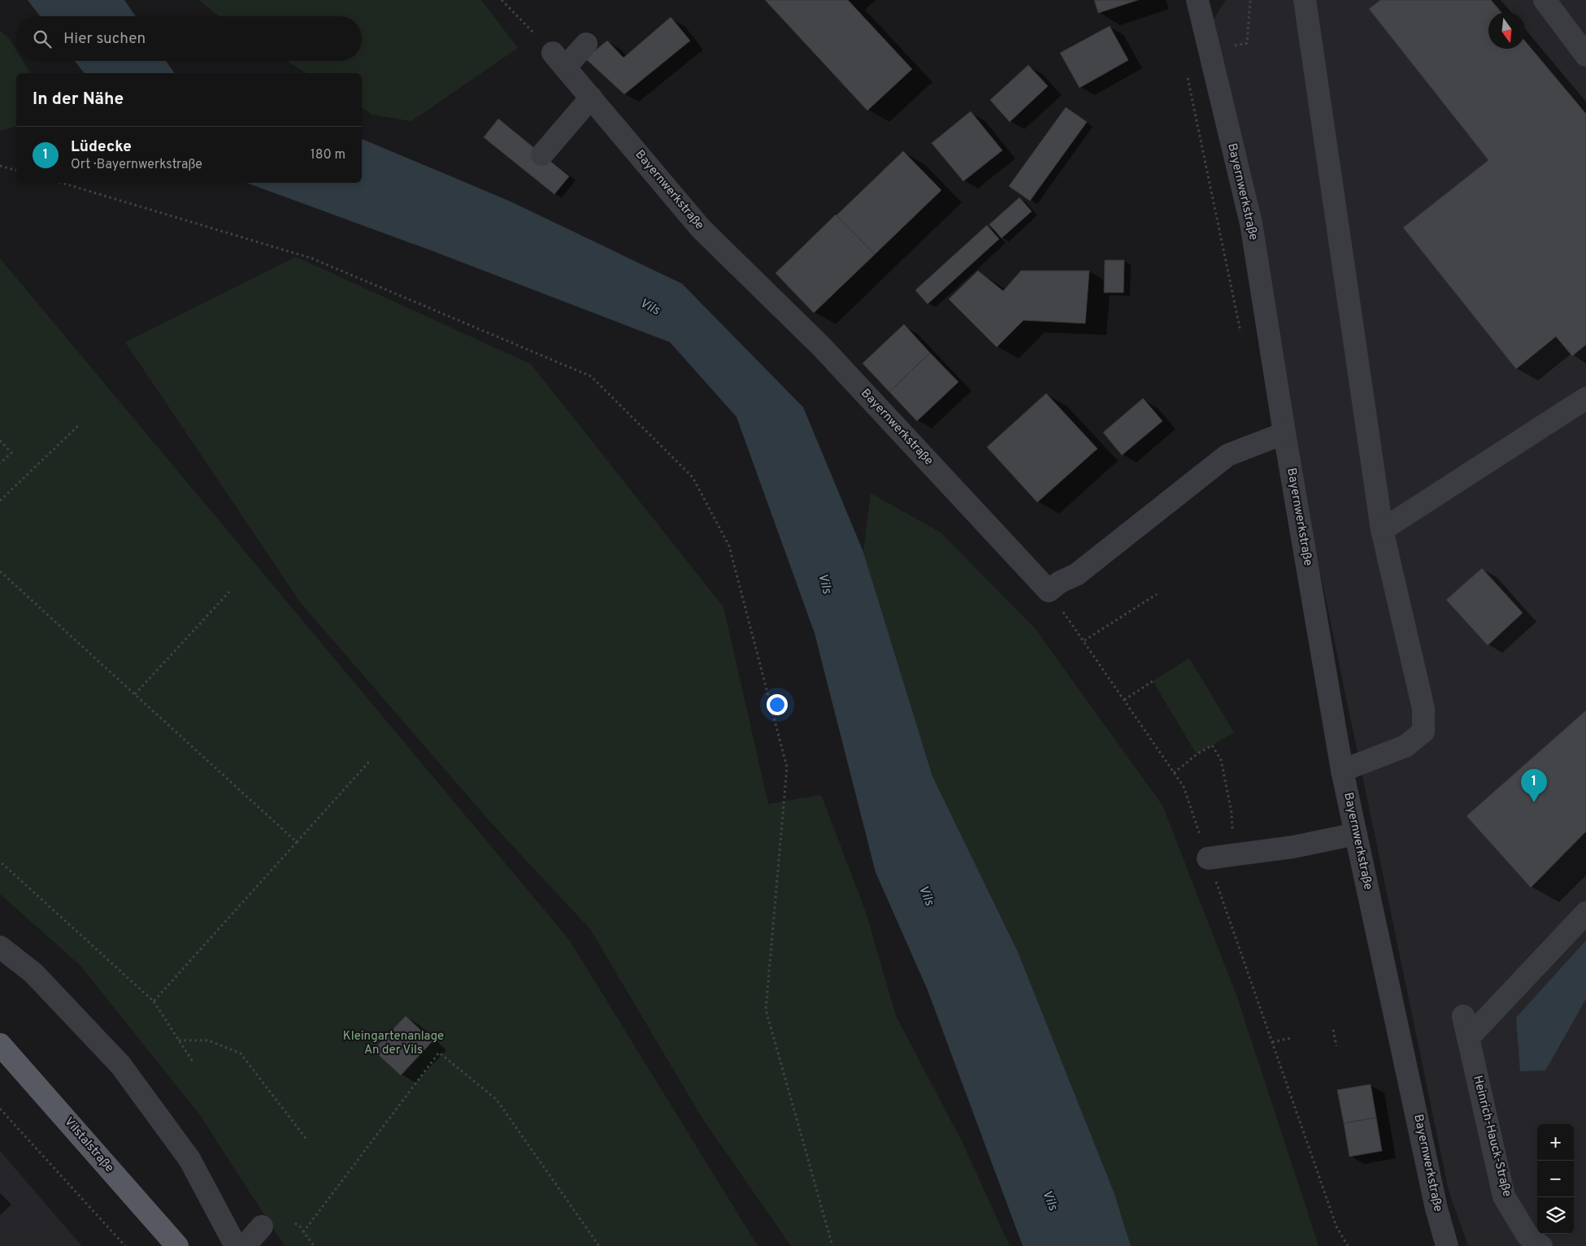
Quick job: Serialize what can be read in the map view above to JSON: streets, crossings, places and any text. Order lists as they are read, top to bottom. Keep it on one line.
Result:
{"streets":{"main road":["Vilstalstraße"],"street":["Bayernwerkstraße","Heinrich-Hauck-Straße"]},"water":["Vils"],"parks":["Kleingartenanlage An der Vils"],"north":"bottom","page":{"search":"Hier suchen","heading":"In der Nähe","list":[{"mark":"1","name":"Lüdecke","note":"Ort · Bayernwerkstraße","value":"180 m"}],"pins":"1","map_buttons":["+","−"]}}
